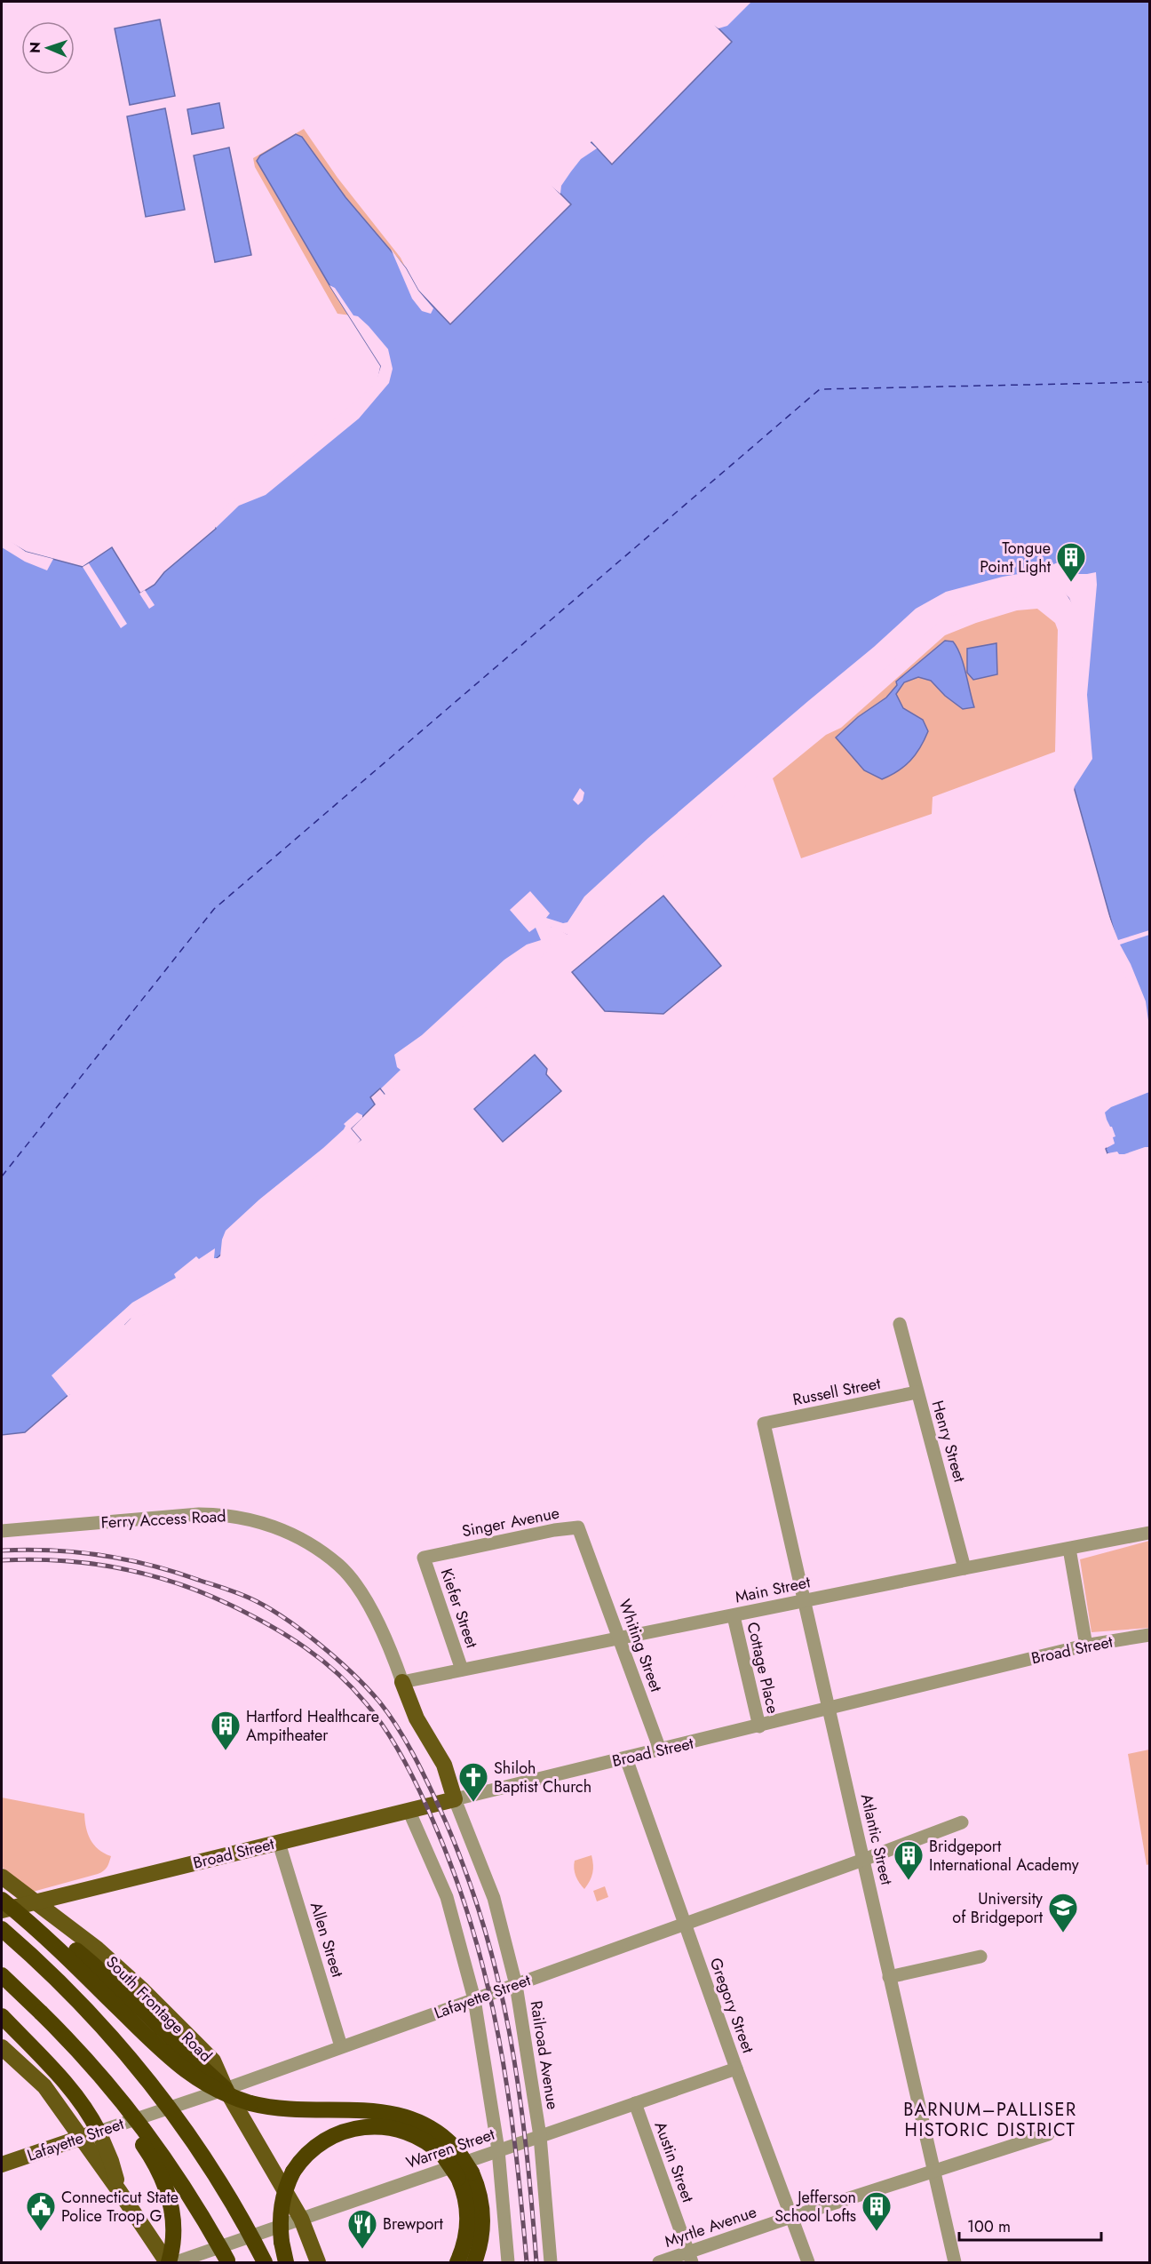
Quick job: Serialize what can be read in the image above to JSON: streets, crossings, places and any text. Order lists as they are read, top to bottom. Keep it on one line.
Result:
{"streets":{"main road":["Ferry Access Road","Broad Street","Lafayette Street","South Frontage Road"],"street":["Russell Street","Henry Street","Singer Avenue","Main Street","Kiefer Street","Whiting Street","Cottage Place","Atlantic Street","Allen Street","Gregory Street","Railroad Avenue","Warren Street","Austin Street","Myrtle Avenue"]},"crossings":[["Russell Street","Henry Street"],["Russell Street","Atlantic Street"],["Henry Street","Main Street"],["Ferry Access Road","Main Street"],["Ferry Access Road","Broad Street"],["Ferry Access Road","Railroad Avenue"],["Singer Avenue","Kiefer Street"],["Singer Avenue","Whiting Street"],["Main Street","Kiefer Street"],["Main Street","Whiting Street"],["Main Street","Cottage Place"],["Main Street","Atlantic Street"],["Whiting Street","Broad Street"],["Broad Street","Cottage Place"],["Broad Street","Atlantic Street"],["Broad Street","Allen Street"],["Broad Street","Gregory Street"],["Broad Street","South Frontage Road"],["Broad Street","Railroad Avenue"],["Atlantic Street","Lafayette Street"],["Atlantic Street","Myrtle Avenue"],["Allen Street","Lafayette Street"],["Lafayette Street","Gregory Street"],["Lafayette Street","South Frontage Road"],["Lafayette Street","Railroad Avenue"],["Gregory Street","Warren Street"],["Gregory Street","Myrtle Avenue"],["South Frontage Road","Warren Street"],["Railroad Avenue","Warren Street"],["Warren Street","Austin Street"],["Austin Street","Myrtle Avenue"]],"districts":["BARNUM–PALLISER HISTORIC DISTRICT"],"places":{"building":["Tongue Point Light","Hartford Healthcare Ampitheater","Bridgeport International Academy","Jefferson School Lofts"],"church":["Shiloh Baptist Church"],"school or university":["University of Bridgeport"],"public building":["Connecticut State Police Troop G"],"restaurant":["Brewport"]},"scale_bar":"100 m","north":"left"}
